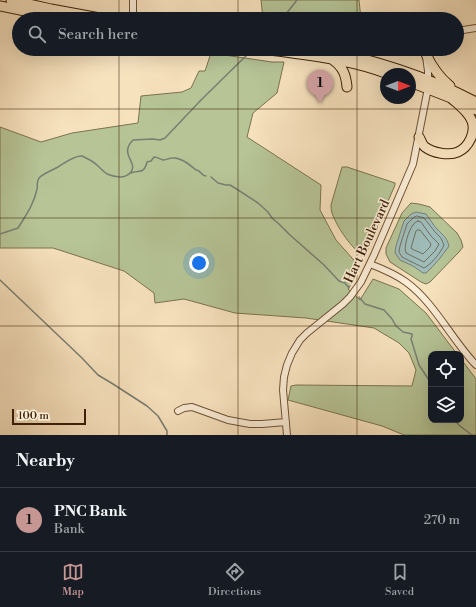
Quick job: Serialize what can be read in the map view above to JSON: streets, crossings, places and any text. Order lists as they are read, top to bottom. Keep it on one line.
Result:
{"streets":{"street":["Hart Boulevard"]},"scale_bar":"100 m","north":"right","page":{"search":"Search here","pins":"1","scale":"100 m","heading":"Nearby","list":[{"mark":"1","name":"PNC Bank","note":"Bank","value":"270 m"}],"nav":["Map","Directions","Saved"]}}
